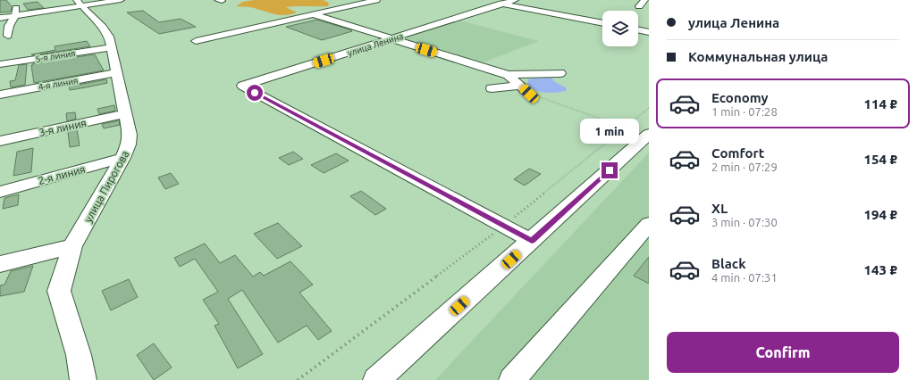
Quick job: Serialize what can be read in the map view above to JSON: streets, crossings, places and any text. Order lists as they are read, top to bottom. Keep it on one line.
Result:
{"streets":{"street":["улица Ленина","5-я линия","4-я линия","3-я линия","2-я линия","улица Пирогова"]},"crossings":[["5-я линия","улица Пирогова"],["4-я линия","улица Пирогова"],["3-я линия","улица Пирогова"],["2-я линия","улица Пирогова"]],"page":{"banner":["улица Ленина","Коммунальная улица"],"list":[{"name":"Economy","note":"1 min · 07:28","value":"114 ₽"},{"name":"Comfort","note":"2 min · 07:29","value":"154 ₽"},{"name":"XL","note":"3 min · 07:30","value":"194 ₽"},{"name":"Black","note":"4 min · 07:31","value":"143 ₽"}],"bubble":"1 min","buttons":"Confirm"}}
